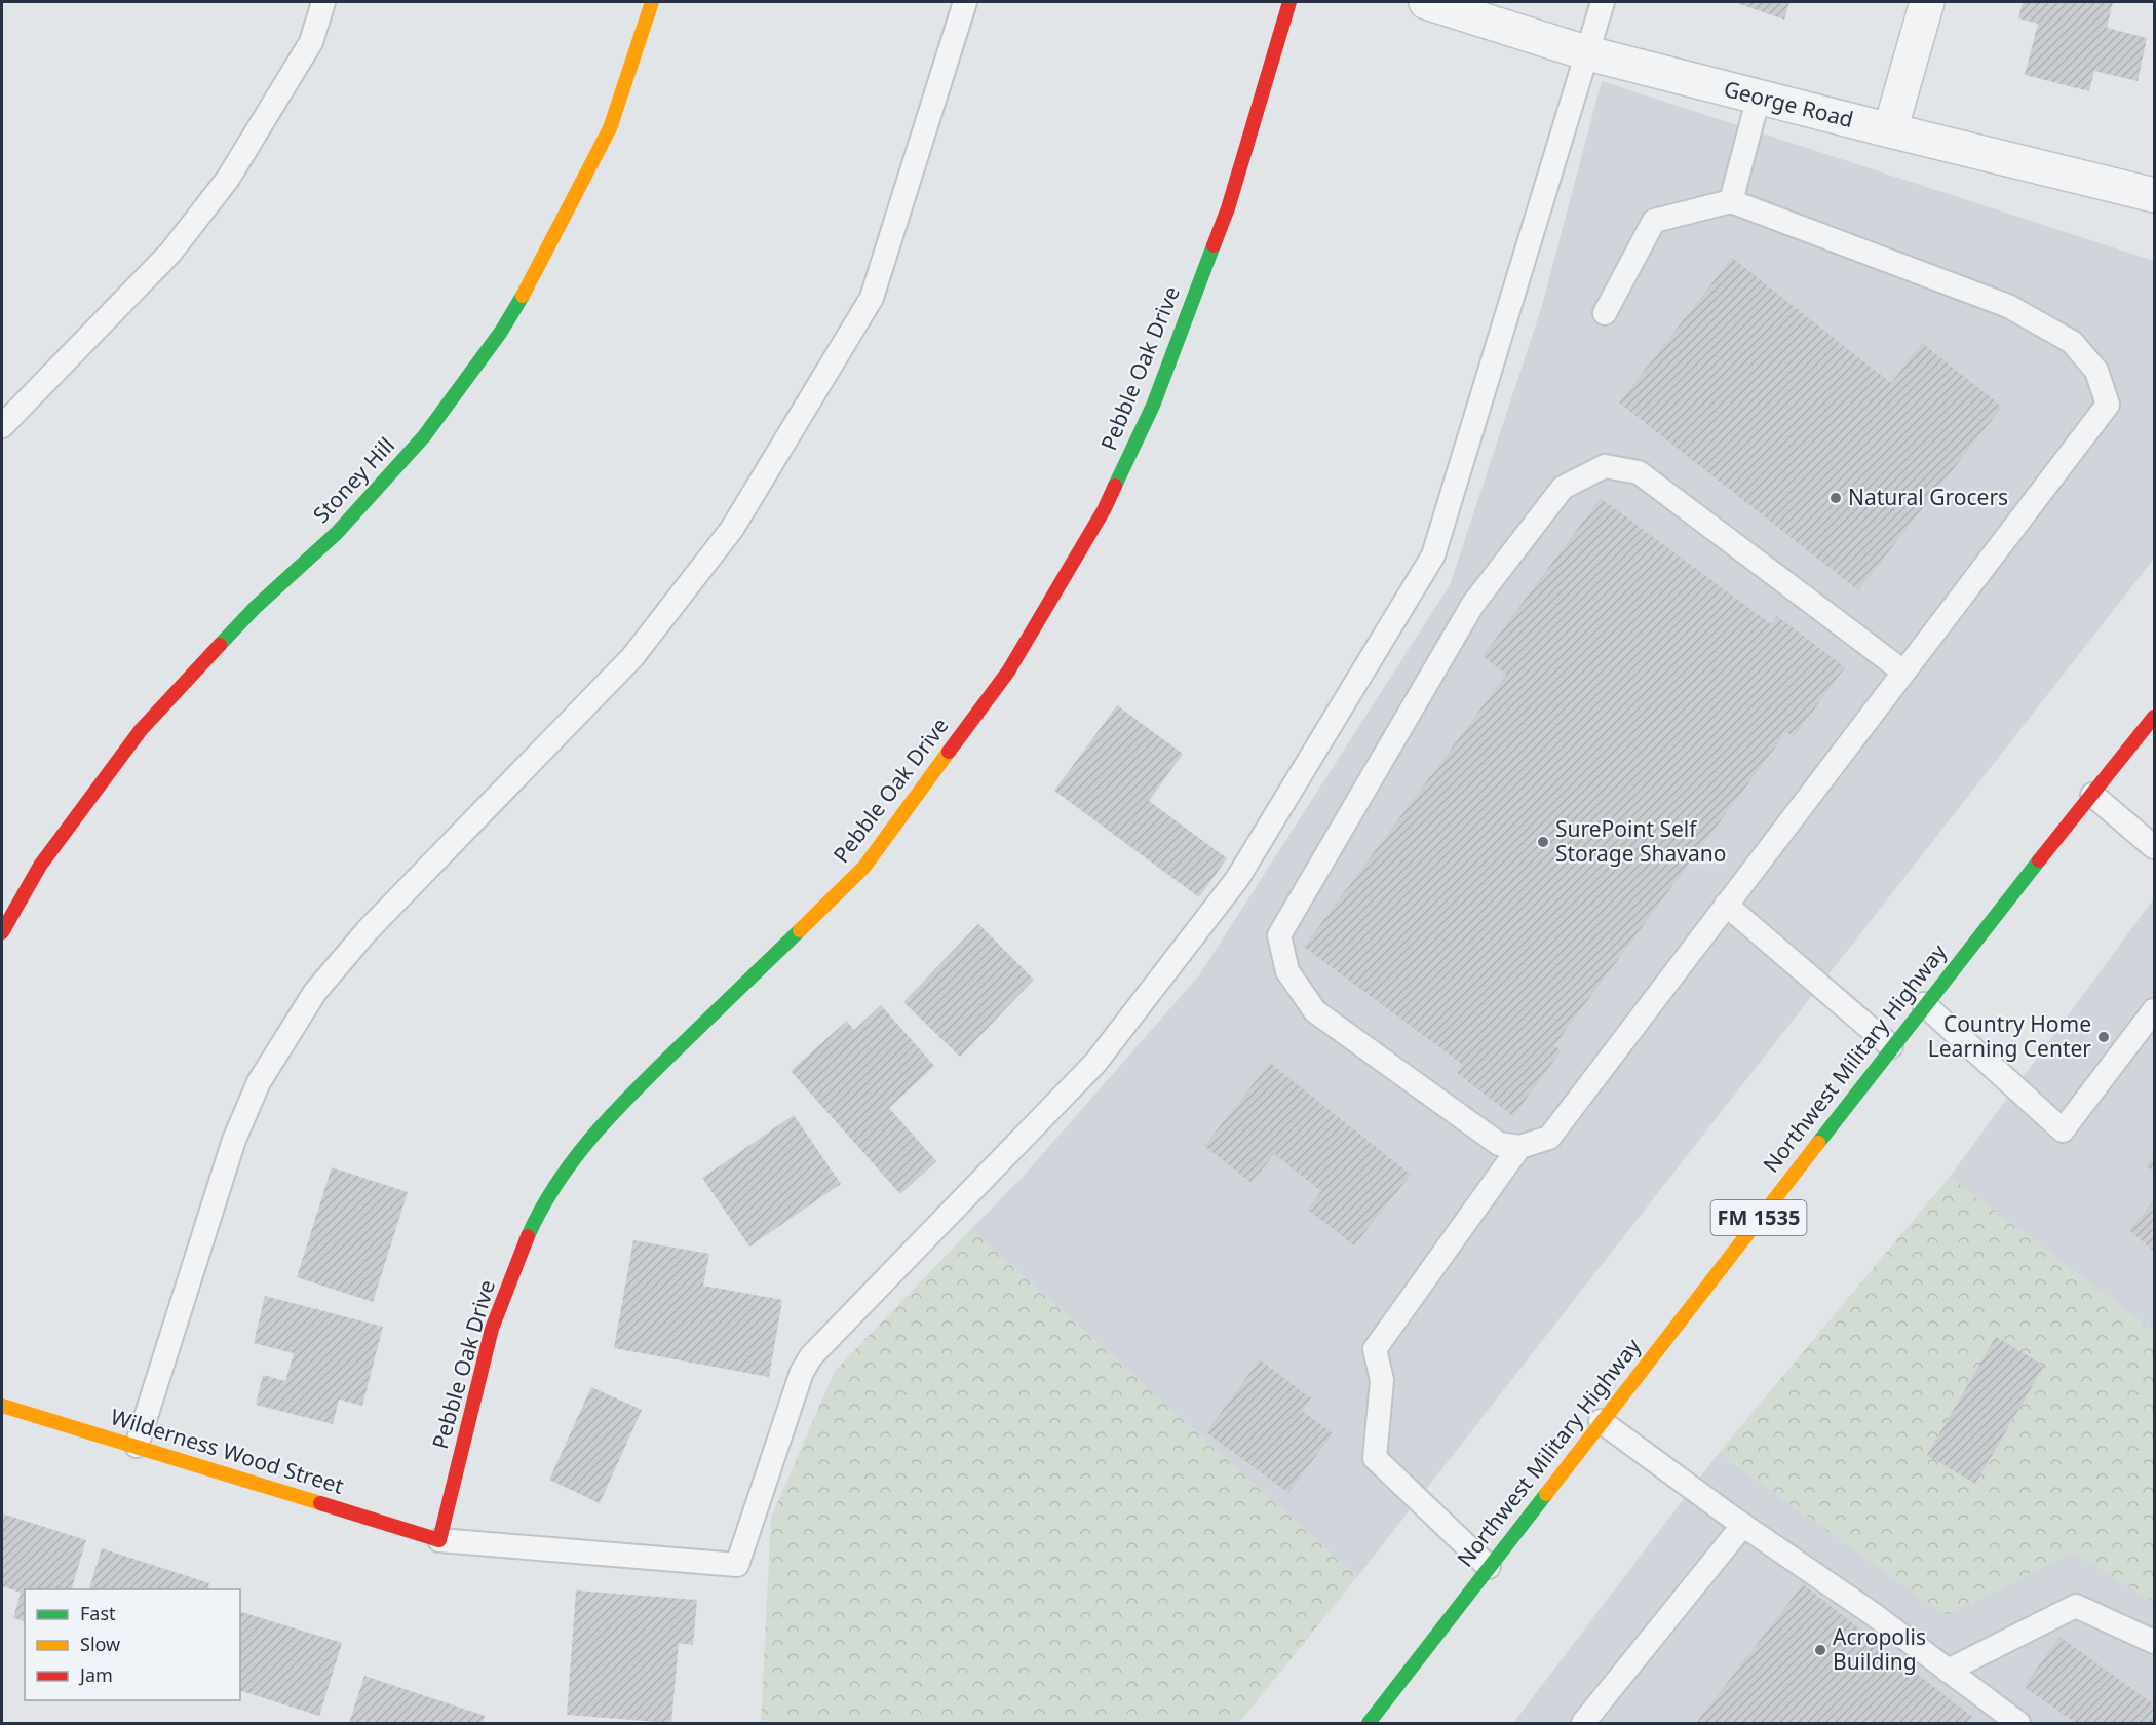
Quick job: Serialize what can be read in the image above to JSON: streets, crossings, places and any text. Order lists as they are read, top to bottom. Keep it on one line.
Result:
{"streets":{"street":["George Road","Pebble Oak Drive","Stoney Hill","Northwest Military Highway","FM 1535","Wilderness Wood Street"]},"crossings":[["Pebble Oak Drive","Wilderness Wood Street"]],"places":["Natural Grocers","SurePoint Self Storage Shavano","Country Home Learning Center","Acropolis Building"],"legend":["Fast","Slow","Jam"]}
